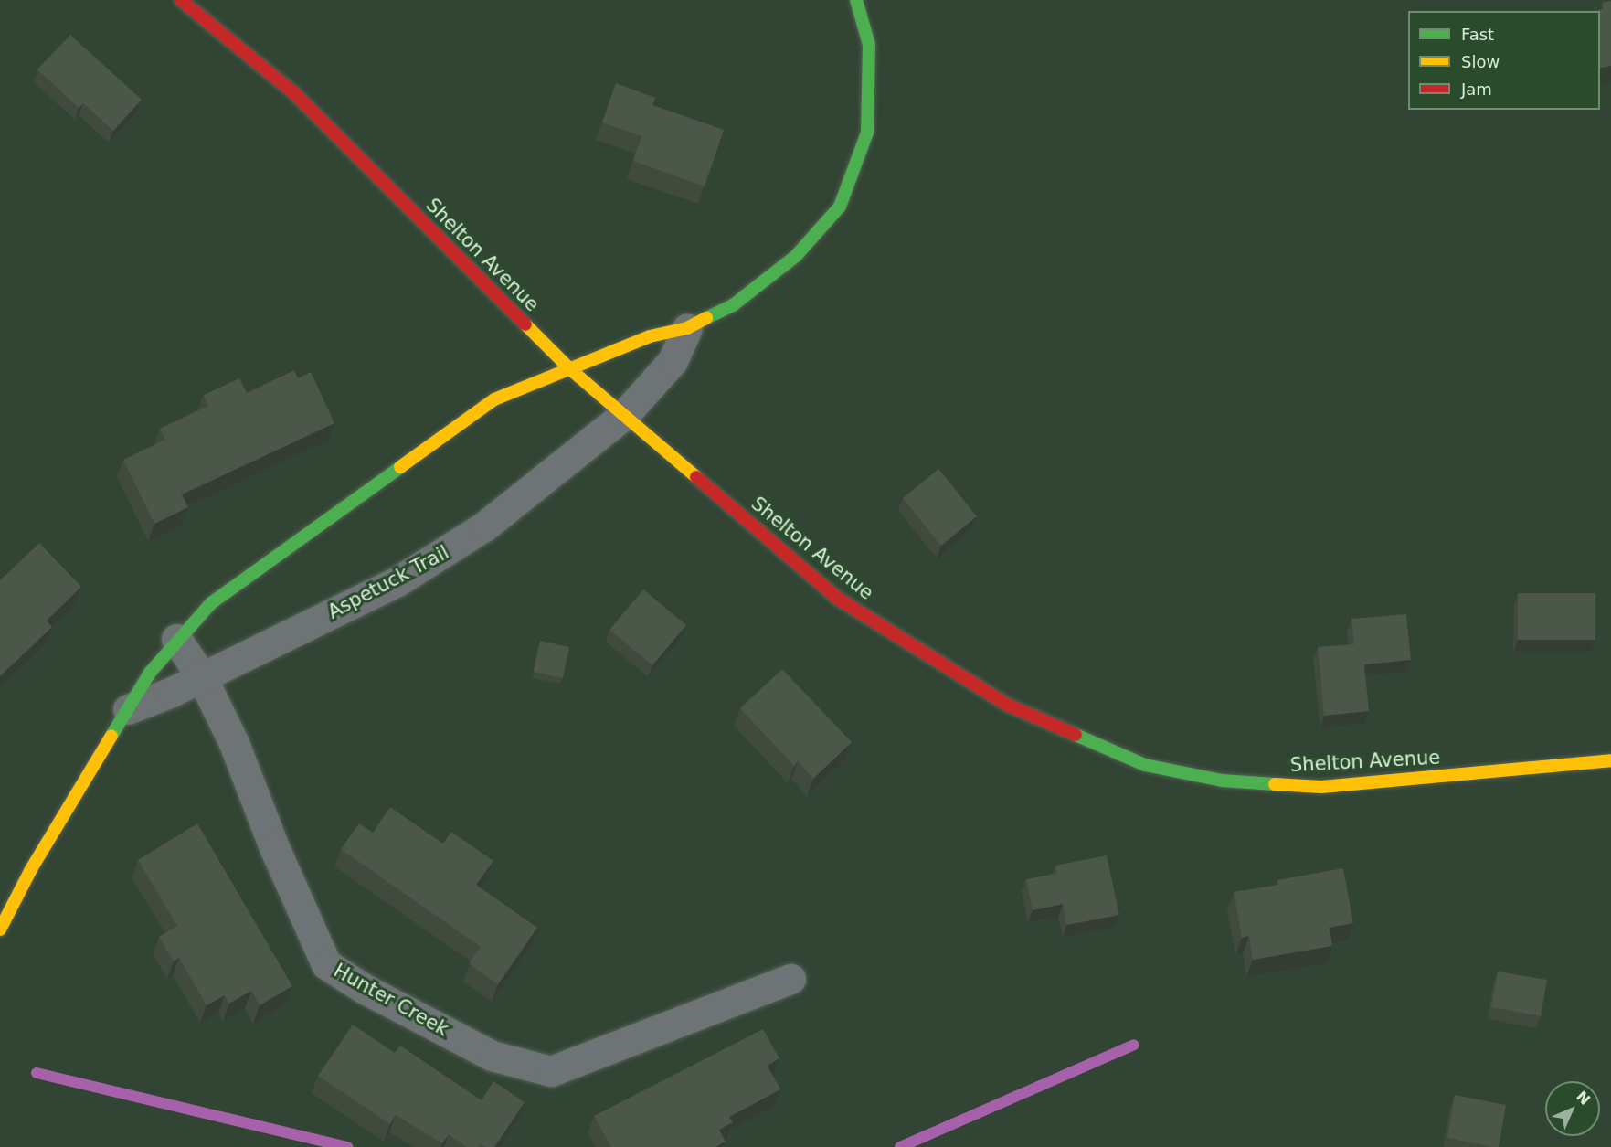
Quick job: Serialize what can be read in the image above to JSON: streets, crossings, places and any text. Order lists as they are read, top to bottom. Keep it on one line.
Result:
{"streets":{"main road":["Shelton Avenue"],"street":["Aspetuck Trail","Hunter Creek"]},"crossings":[["Shelton Avenue","Aspetuck Trail"],["Aspetuck Trail","Hunter Creek"]],"legend":["Fast","Slow","Jam"],"north":"top right"}
